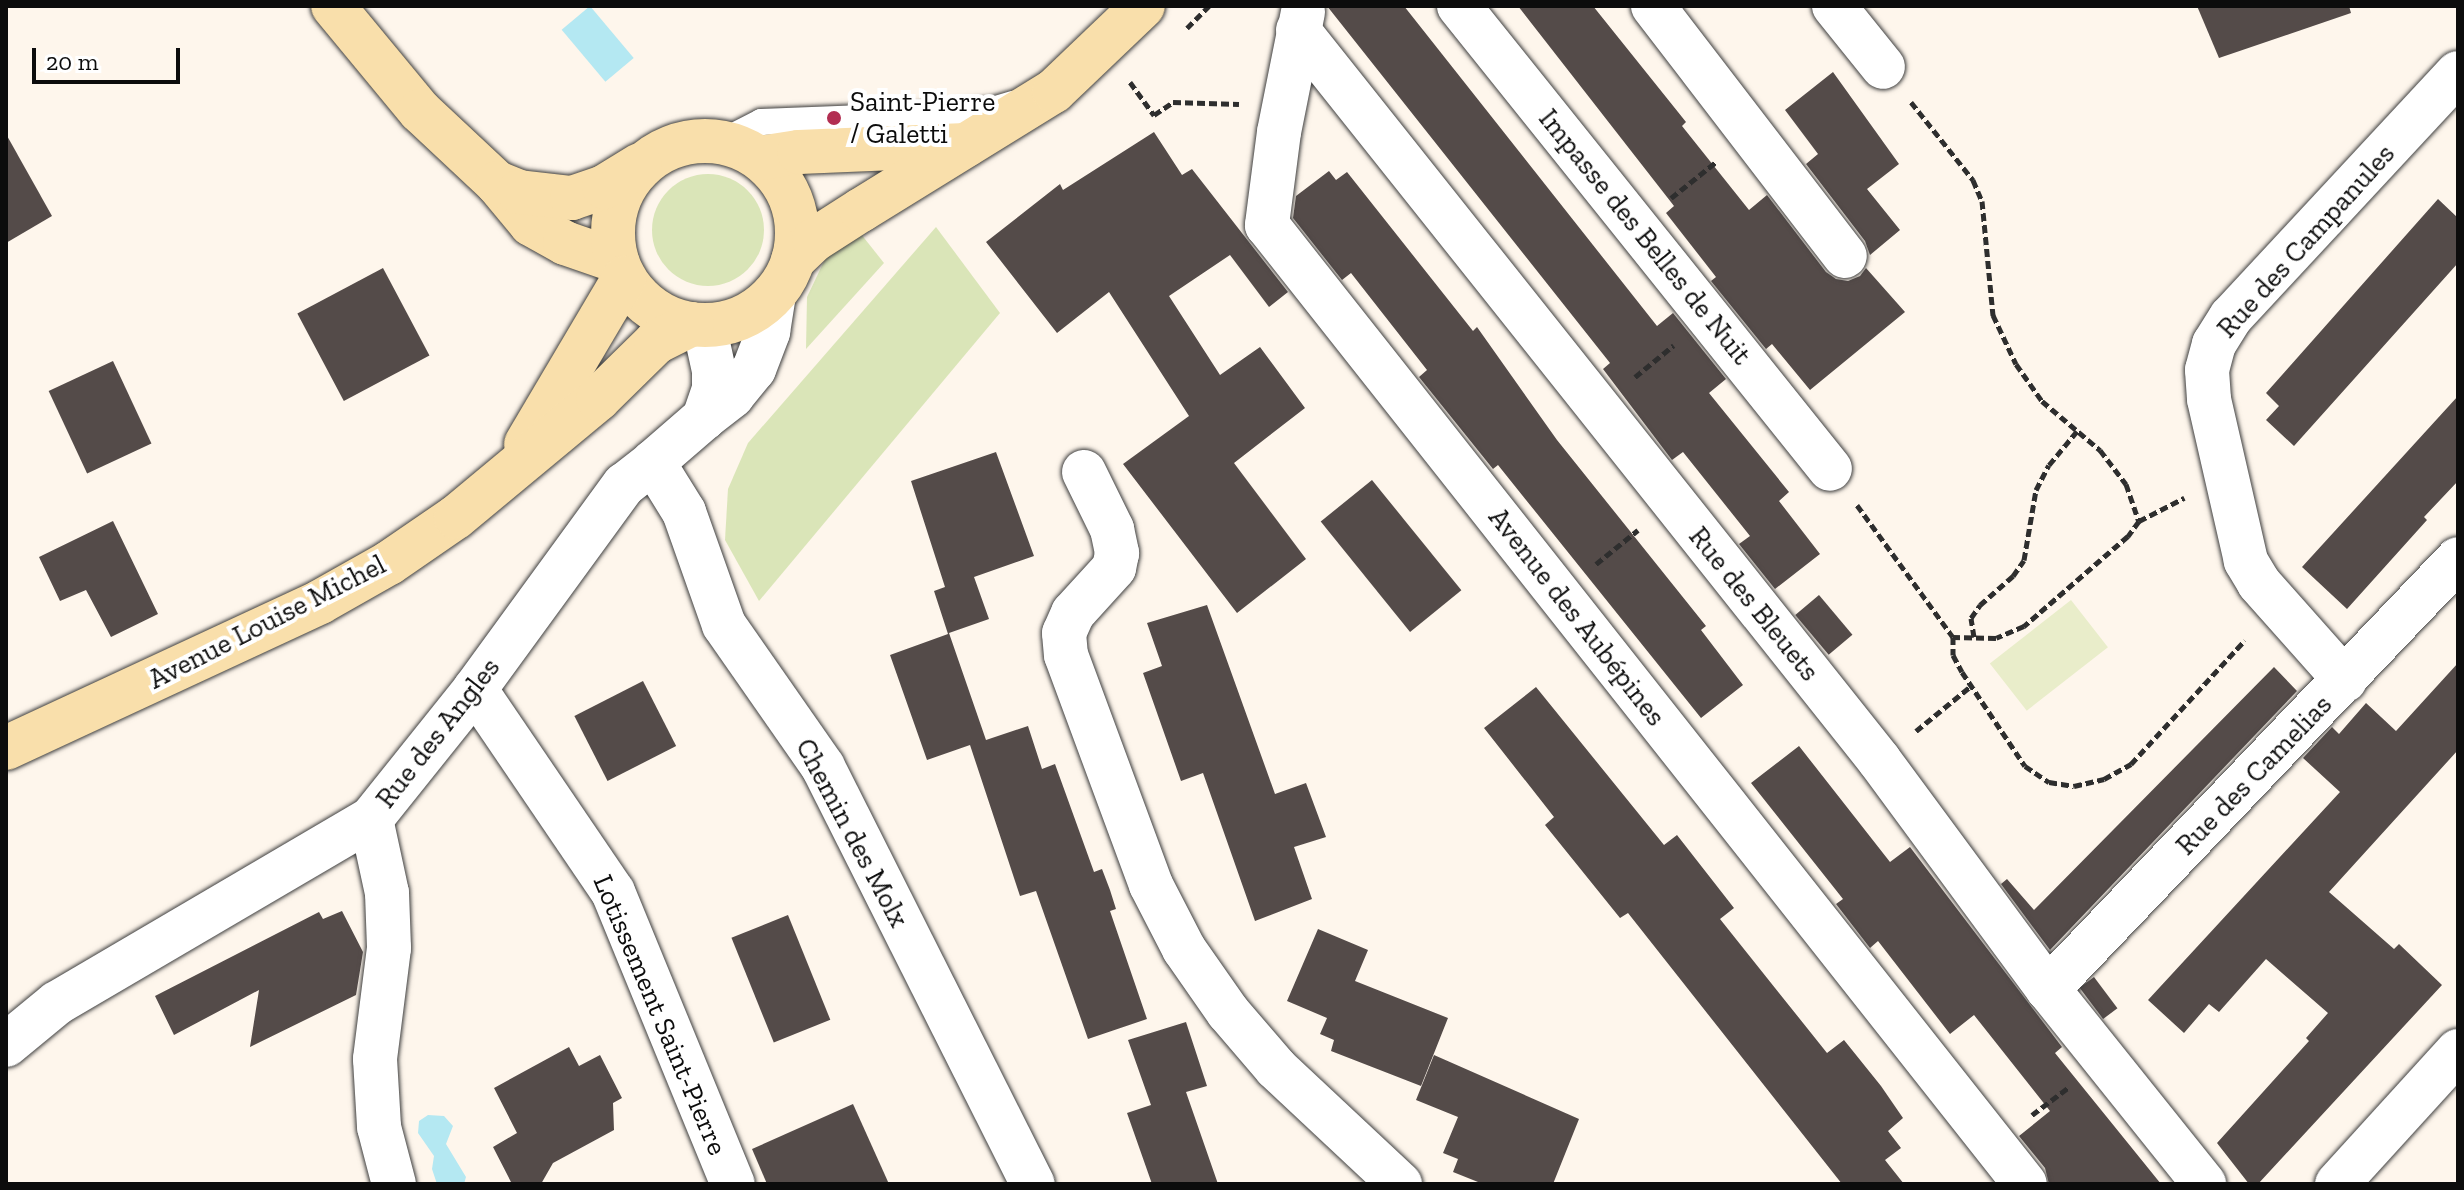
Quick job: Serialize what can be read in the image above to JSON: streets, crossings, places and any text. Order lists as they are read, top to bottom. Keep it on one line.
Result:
{"streets":{"street":["Impasse des Belles de Nuit","Rue des Campanules","Rue des Bleuets","Avenue des Aubépines","Avenue Louise Michel","Rue des Angles","Rue des Camelias","Chemin des Molx","Lotissement Saint-Pierre"]},"crossings":[["Rue des Campanules","Rue des Camelias"],["Rue des Bleuets","Avenue des Aubépines"],["Rue des Bleuets","Rue des Camelias"],["Rue des Angles","Chemin des Molx"],["Rue des Angles","Lotissement Saint-Pierre"]],"places":["Saint-Pierre / Galetti"],"scale_bar":"20 m"}
